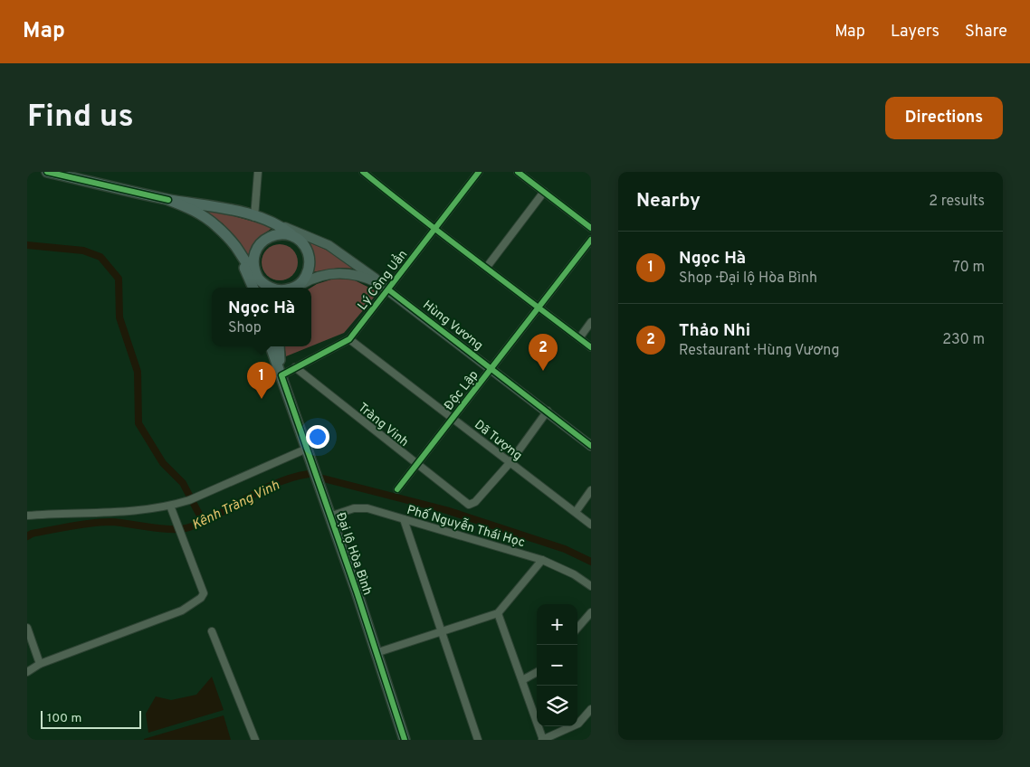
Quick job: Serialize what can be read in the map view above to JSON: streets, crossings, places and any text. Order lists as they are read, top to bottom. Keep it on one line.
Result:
{"streets":{"highway":["Đại lộ Hòa Bình"],"main road":["Hùng Vương"],"street":["Lý Công Uẩn","Độc Lập","Tràng Vinh","Dã Tượng","Phố Nguyễn Thái Học"]},"crossings":[["Lý Công Uẩn","Hùng Vương"],["Lý Công Uẩn","Tràng Vinh"],["Lý Công Uẩn","Dã Tượng"],["Lý Công Uẩn","Đại lộ Hòa Bình"],["Hùng Vương","Độc Lập"],["Hùng Vương","Tràng Vinh"],["Độc Lập","Tràng Vinh"],["Độc Lập","Dã Tượng"],["Tràng Vinh","Dã Tượng"],["Phố Nguyễn Thái Học","Đại lộ Hòa Bình"]],"water":["Kênh Tràng Vinh"],"scale_bar":"100 m","page":{"header":"Map","nav":["Map","Layers","Share"],"buttons":"Directions","title":"Find us","heading":["Nearby","2 results"],"list":[{"mark":"1","name":"Ngọc Hà","note":"Shop · Đại lộ Hòa Bình","value":"70 m"},{"mark":"2","name":"Thảo Nhi","note":"Restaurant · Hùng Vương","value":"230 m"}],"popup":["Ngọc Hà","Shop"],"pins":["2","1"],"map_buttons":["+","−"],"scale":"100 m"}}
